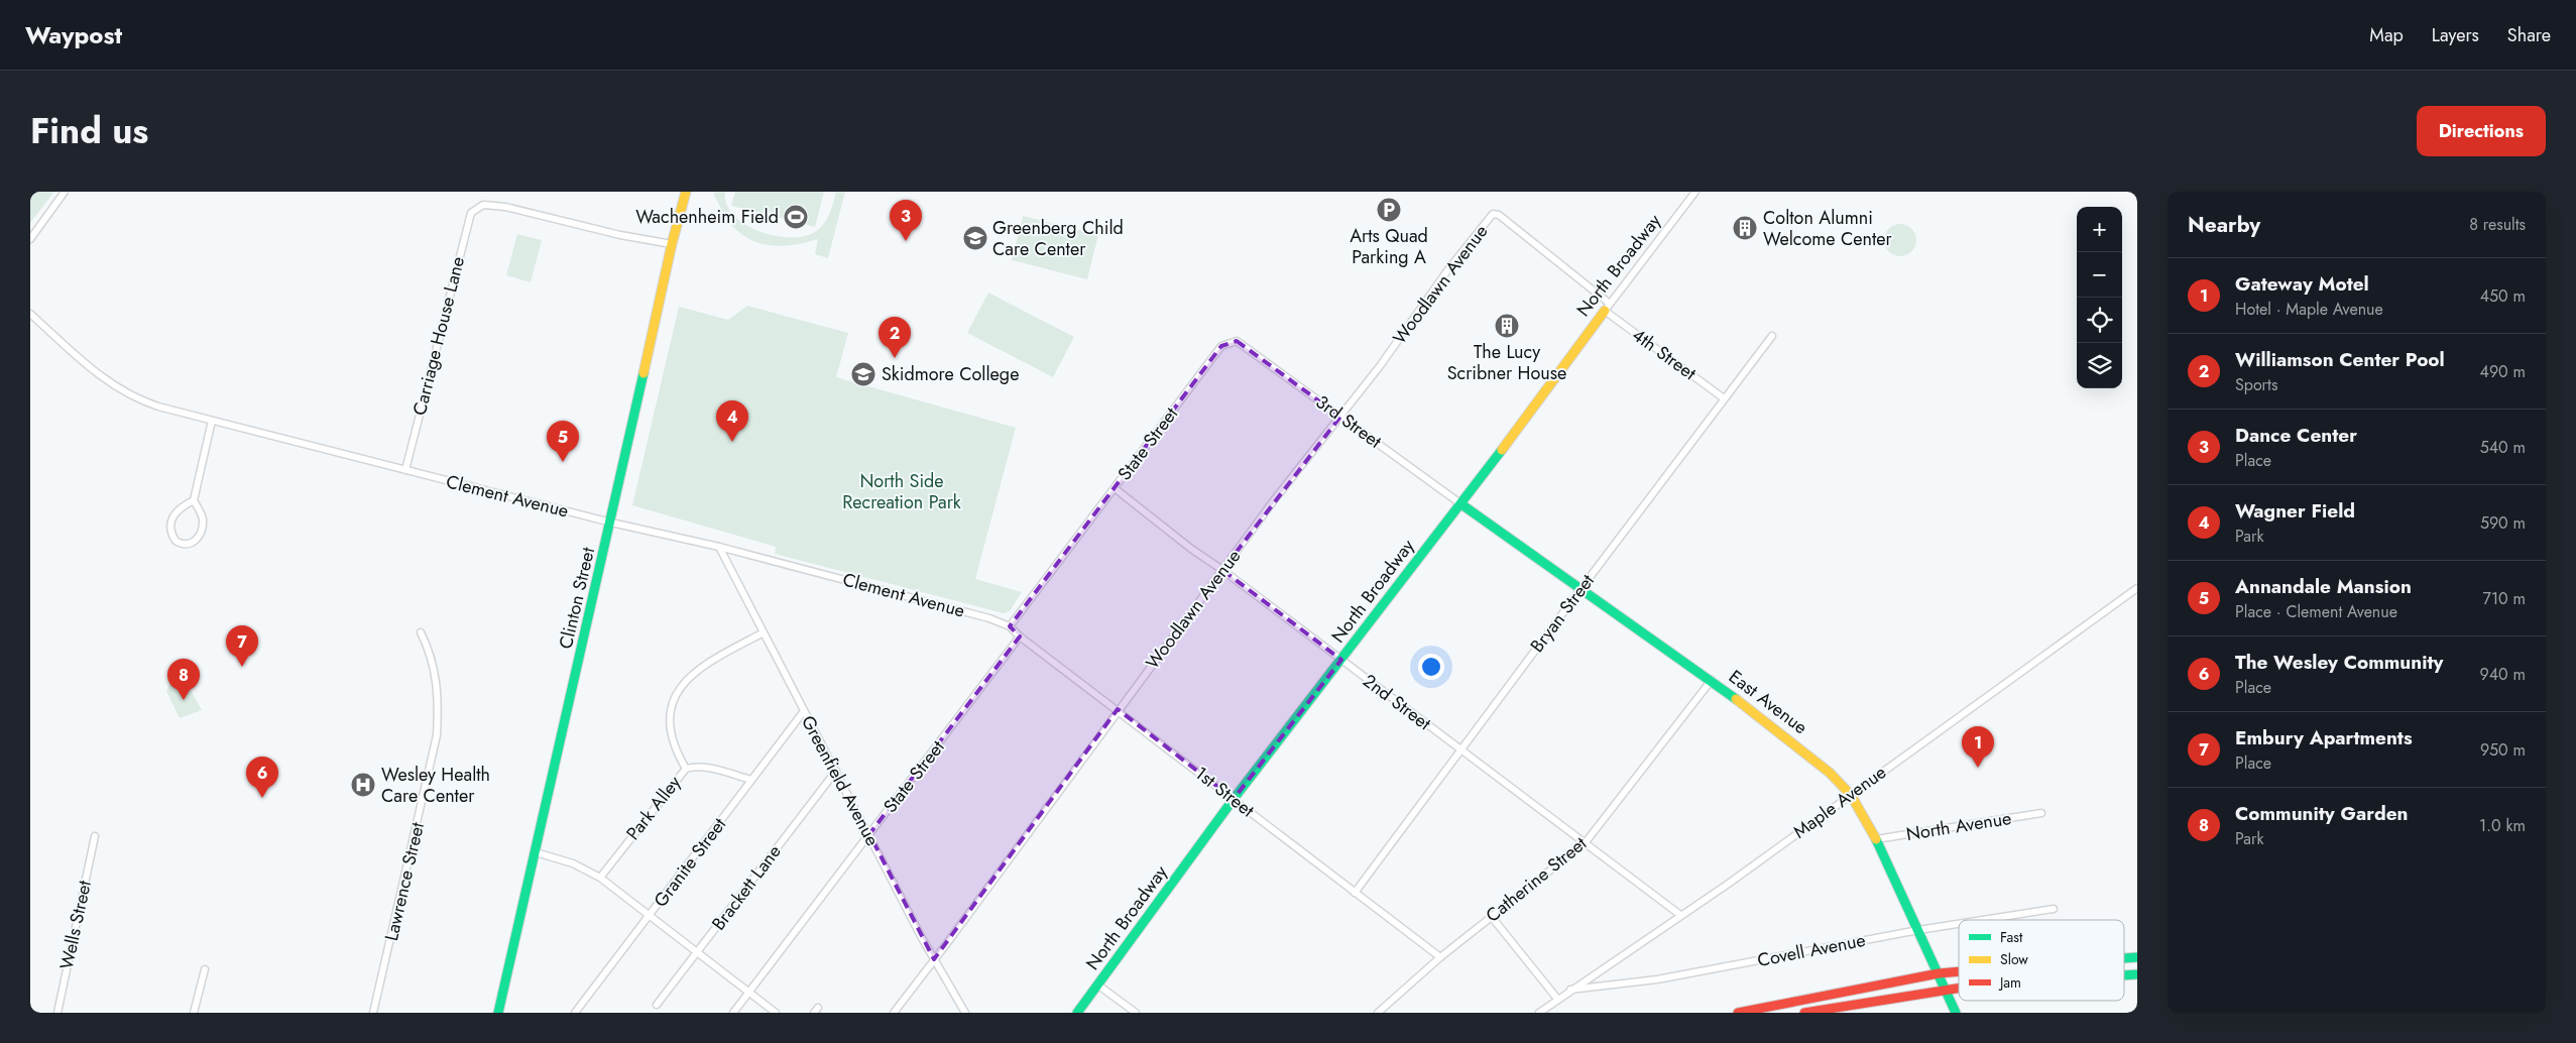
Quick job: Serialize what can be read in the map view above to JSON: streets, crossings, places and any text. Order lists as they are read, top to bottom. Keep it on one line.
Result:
{"streets":{"main road":["North Broadway","Clinton Street","East Avenue"],"street":["Woodlawn Avenue","Carriage House Lane","4th Street","3rd Street","State Street","Clement Avenue","Bryan Street","2nd Street","Greenfield Avenue","1st Street","Maple Avenue","Park Alley","North Avenue","Granite Street","Catherine Street","Lawrence Street","Brackett Lane","Wells Street","Covell Avenue"]},"crossings":[["North Broadway","4th Street"],["North Broadway","3rd Street"],["North Broadway","2nd Street"],["North Broadway","East Avenue"],["North Broadway","1st Street"],["Woodlawn Avenue","4th Street"],["Woodlawn Avenue","3rd Street"],["Woodlawn Avenue","2nd Street"],["Woodlawn Avenue","Greenfield Avenue"],["Woodlawn Avenue","1st Street"],["Carriage House Lane","Clement Avenue"],["Carriage House Lane","Clinton Street"],["4th Street","Bryan Street"],["3rd Street","State Street"],["3rd Street","East Avenue"],["State Street","Clement Avenue"],["State Street","2nd Street"],["State Street","Greenfield Avenue"],["State Street","1st Street"],["Clement Avenue","Clinton Street"],["Clement Avenue","Greenfield Avenue"],["Clement Avenue","1st Street"],["Bryan Street","2nd Street"],["Bryan Street","East Avenue"],["Bryan Street","1st Street"],["2nd Street","Maple Avenue"],["2nd Street","Catherine Street"],["East Avenue","Maple Avenue"],["East Avenue","North Avenue"],["East Avenue","Catherine Street"],["East Avenue","Covell Avenue"],["Greenfield Avenue","Park Alley"],["Greenfield Avenue","Granite Street"],["Greenfield Avenue","Brackett Lane"],["1st Street","Catherine Street"],["Maple Avenue","Covell Avenue"],["Park Alley","Granite Street"]],"parks":["North Side Recreation Park"],"places":{"parking":["Arts Quad Parking A"],"sports":["Wachenheim Field"],"building":["Colton Alumni Welcome Center","The Lucy Scribner House"],"school or university":["Greenberg Child Care Center","Skidmore College"],"hospital":["Wesley Health Care Center"]},"legend":["Fast","Slow","Jam"],"page":{"header":"Waypost","nav":["Map","Layers","Share"],"title":"Find us","buttons":"Directions","heading":["Nearby","8 results"],"pins":["3","2","4","5","7","8","1","6"],"map_buttons":["+","−"],"list":[{"mark":"1","name":"Gateway Motel","note":"Hotel · Maple Avenue","value":"450 m"},{"mark":"2","name":"Williamson Center Pool","note":"Sports","value":"490 m"},{"mark":"3","name":"Dance Center","note":"Place","value":"540 m"},{"mark":"4","name":"Wagner Field","note":"Park","value":"590 m"},{"mark":"5","name":"Annandale Mansion","note":"Place · Clement Avenue","value":"710 m"},{"mark":"6","name":"The Wesley Community","note":"Place","value":"940 m"},{"mark":"7","name":"Embury Apartments","note":"Place","value":"950 m"},{"mark":"8","name":"Community Garden","note":"Park","value":"1.0 km"}]}}
